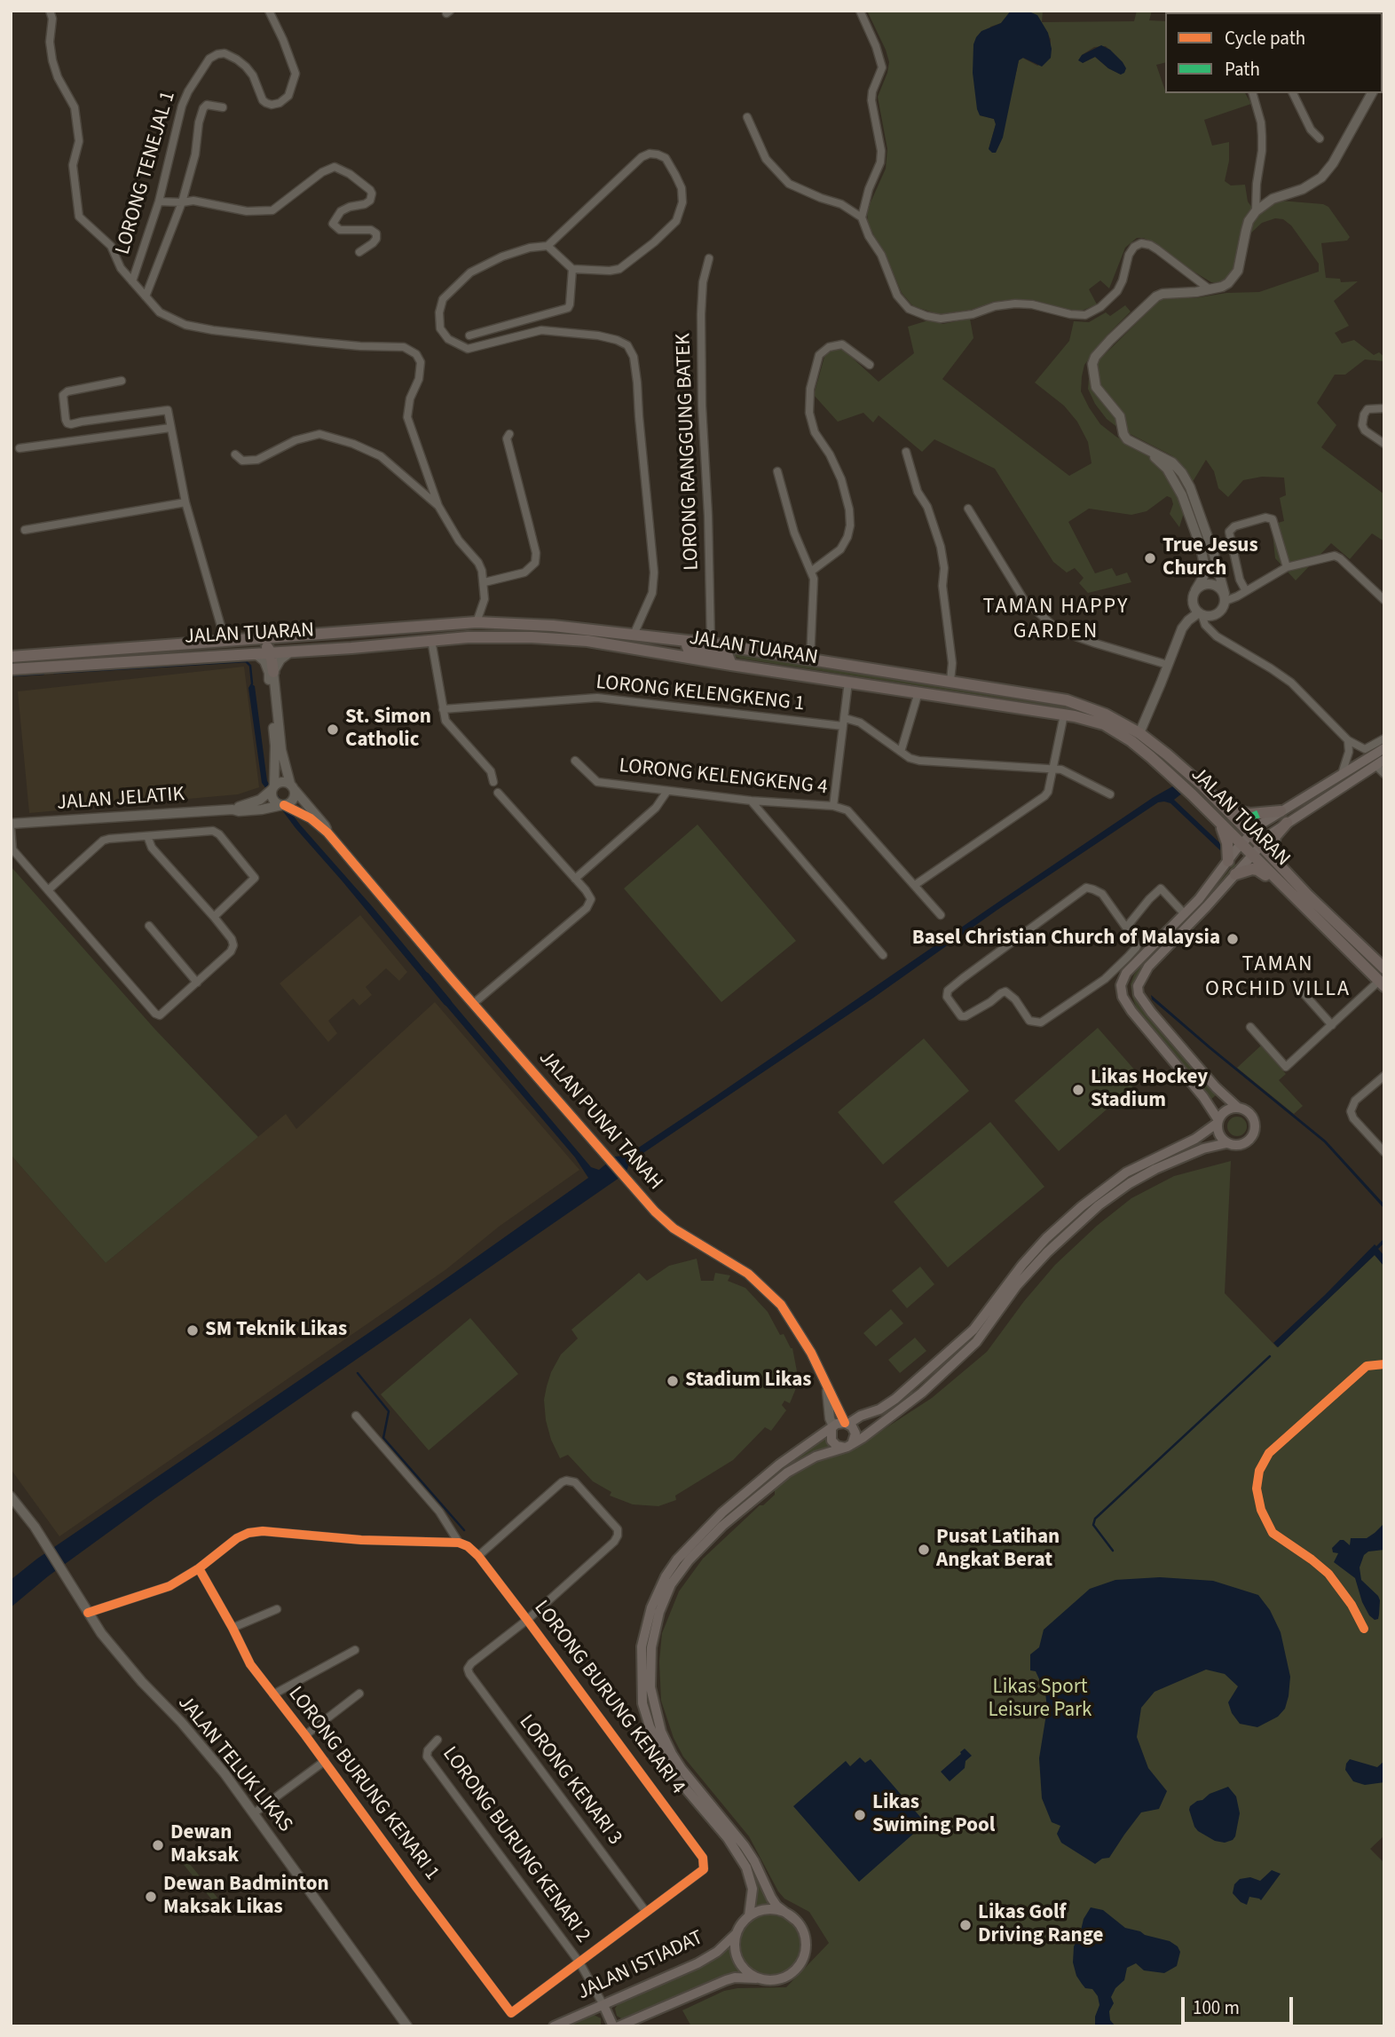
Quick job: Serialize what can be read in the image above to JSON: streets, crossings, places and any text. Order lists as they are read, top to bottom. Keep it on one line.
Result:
{"streets":{"main road":["JALAN TUARAN","JALAN ISTIADAT"],"street":["LORONG TENEJAL 1","LORONG RANGGUNG BATEK","LORONG KELENGKENG 1","LORONG KELENGKENG 4","JALAN JELATIK","JALAN PUNAI TANAH","LORONG BURUNG KENARI 4","JALAN TELUK LIKAS","LORONG KENARI 3","LORONG BURUNG KENARI 1","LORONG BURUNG KENARI 2"]},"crossings":[["LORONG RANGGUNG BATEK","JALAN TUARAN"],["LORONG BURUNG KENARI 4","LORONG KENARI 3"],["JALAN TELUK LIKAS","LORONG BURUNG KENARI 1"],["LORONG BURUNG KENARI 1","LORONG BURUNG KENARI 2"],["LORONG BURUNG KENARI 2","JALAN ISTIADAT"]],"districts":["TAMAN HAPPY GARDEN","TAMAN ORCHID VILLA"],"parks":["Likas Sport Leisure Park"],"places":["True Jesus Church","St. Simon Catholic","Basel Christian Church of Malaysia","Likas Hockey Stadium","SM Teknik Likas","Stadium Likas","Pusat Latihan Angkat Berat","Likas Swiming Pool","Dewan Maksak","Dewan Badminton Maksak Likas","Likas Golf Driving Range"],"legend":["Cycle path","Path"],"scale_bar":"100 m"}
